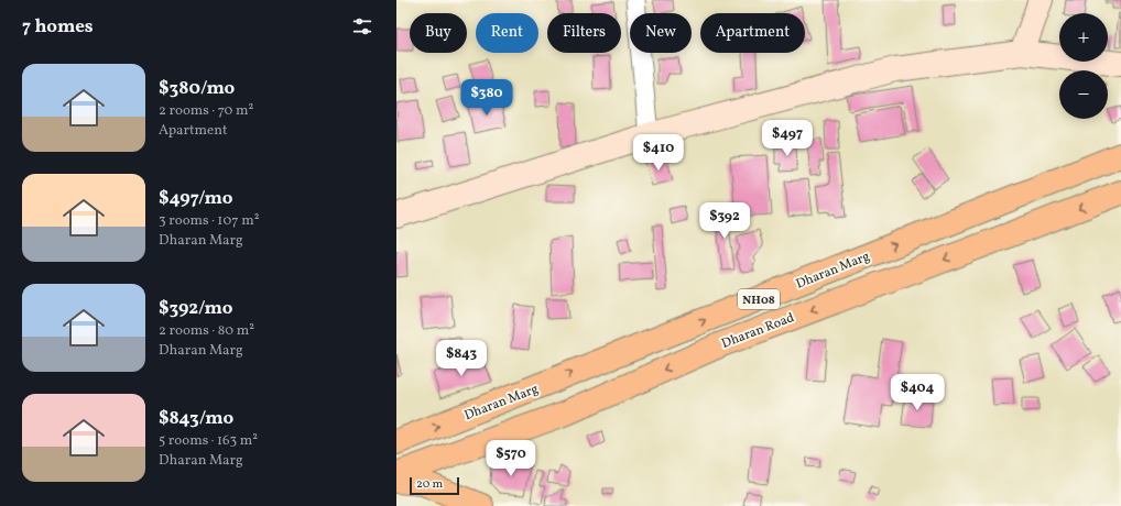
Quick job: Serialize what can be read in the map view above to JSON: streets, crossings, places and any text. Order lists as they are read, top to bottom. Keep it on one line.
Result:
{"streets":{"main road":["Dharan Marg","NH08","Dharan Road"]},"one_way":["Dharan Marg","Dharan Road"],"scale_bar":"20 m","page":{"heading":"7 homes","map_buttons":["+","−"],"chip":["Buy","Rent","Filters","New","Apartment"],"list":[{"name":"$380/mo","note":"2 rooms · 70 m² · Apartment"},{"name":"$497/mo","note":"3 rooms · 107 m² · Dharan Marg"},{"name":"$392/mo","note":"2 rooms · 80 m² · Dharan Marg"},{"name":"$843/mo","note":"5 rooms · 163 m² · Dharan Marg"}],"price":["$380","$497","$410","$392","$843","$404","$570"],"scale":"20 m"}}
